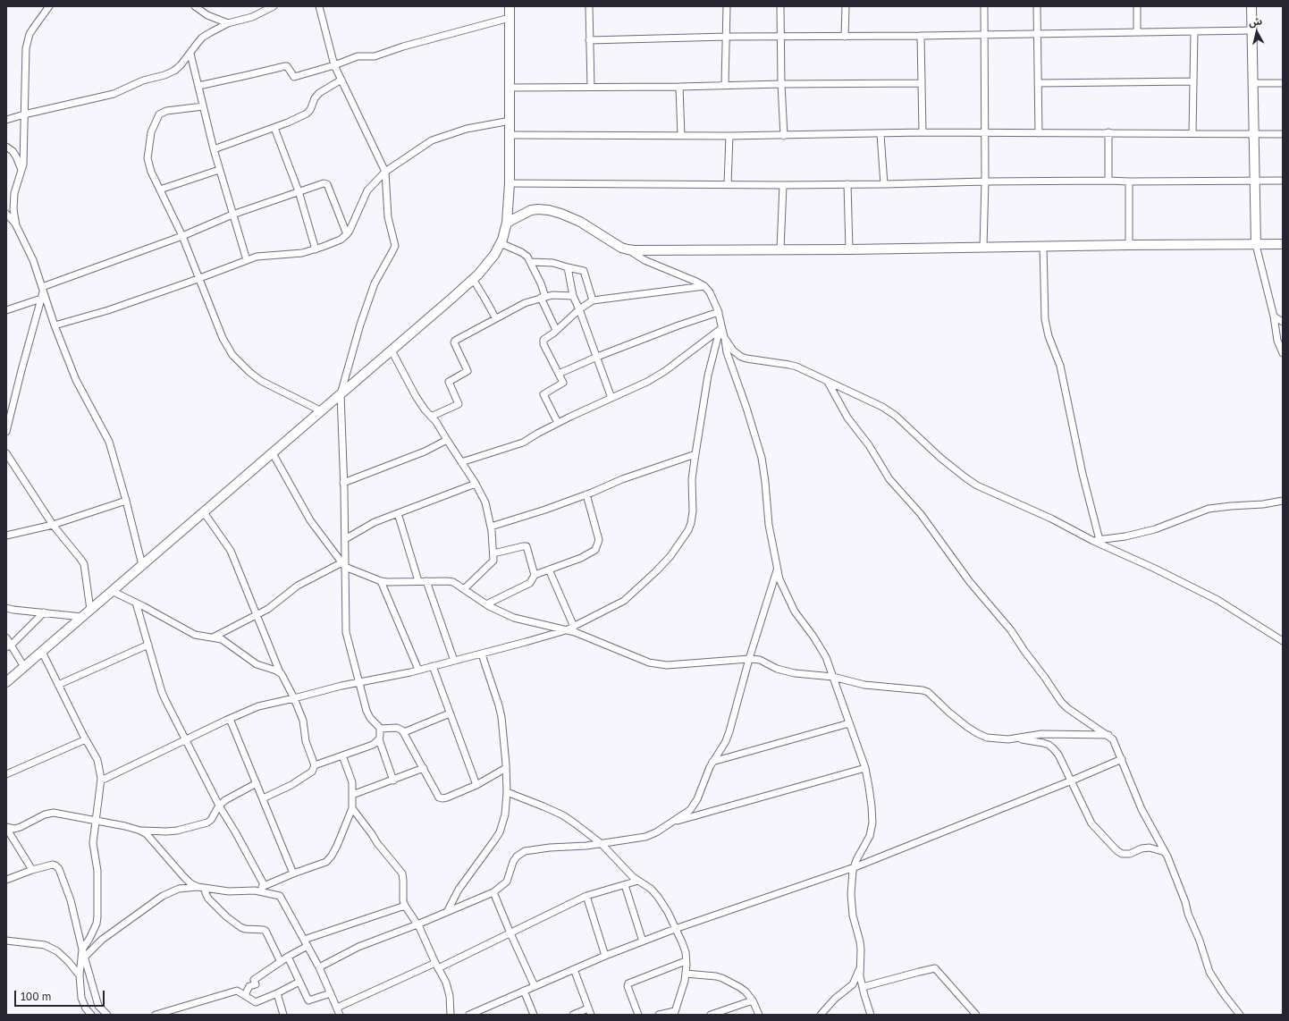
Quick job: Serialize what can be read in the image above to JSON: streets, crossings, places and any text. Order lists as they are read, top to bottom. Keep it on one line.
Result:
{"scale_bar":"100 m","north":"top"}
